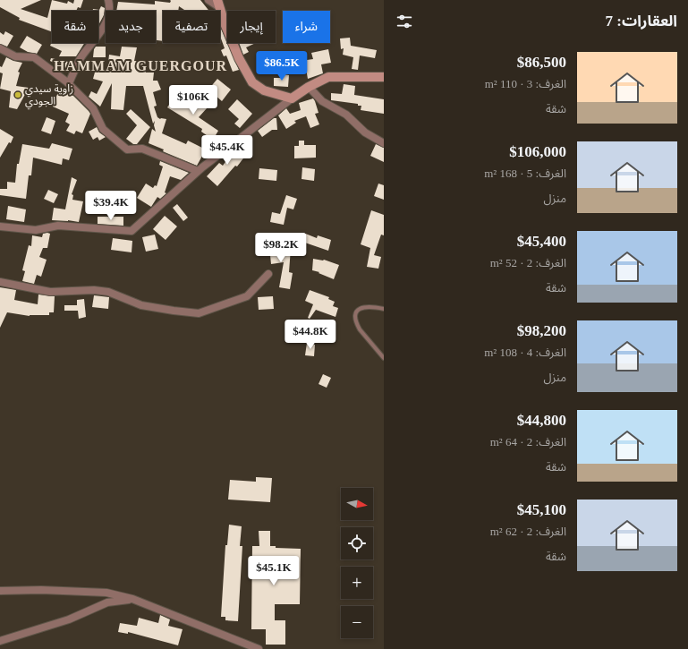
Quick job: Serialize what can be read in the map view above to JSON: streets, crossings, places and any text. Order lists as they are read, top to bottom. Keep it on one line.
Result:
{"districts":["HAMMAM GUERGOUR"],"places":["زاوية سيدي الجودي"],"north":"right","page":{"heading":"العقارات: 7","chip":["شراء","إيجار","تصفية","جديد","شقة"],"list":[{"name":"$86,500","note":"الغرف: 3 · 110 m² · شقة"},{"name":"$106,000","note":"الغرف: 5 · 168 m² · منزل"},{"name":"$45,400","note":"الغرف: 2 · 52 m² · شقة"},{"name":"$98,200","note":"الغرف: 4 · 108 m² · منزل"},{"name":"$44,800","note":"الغرف: 2 · 64 m² · شقة"},{"name":"$45,100","note":"الغرف: 2 · 62 m² · شقة"}],"price":["$86.5K","$106K","$45.4K","$39.4K","$98.2K","$44.8K","$45.1K"],"map_buttons":["+","−"]}}
